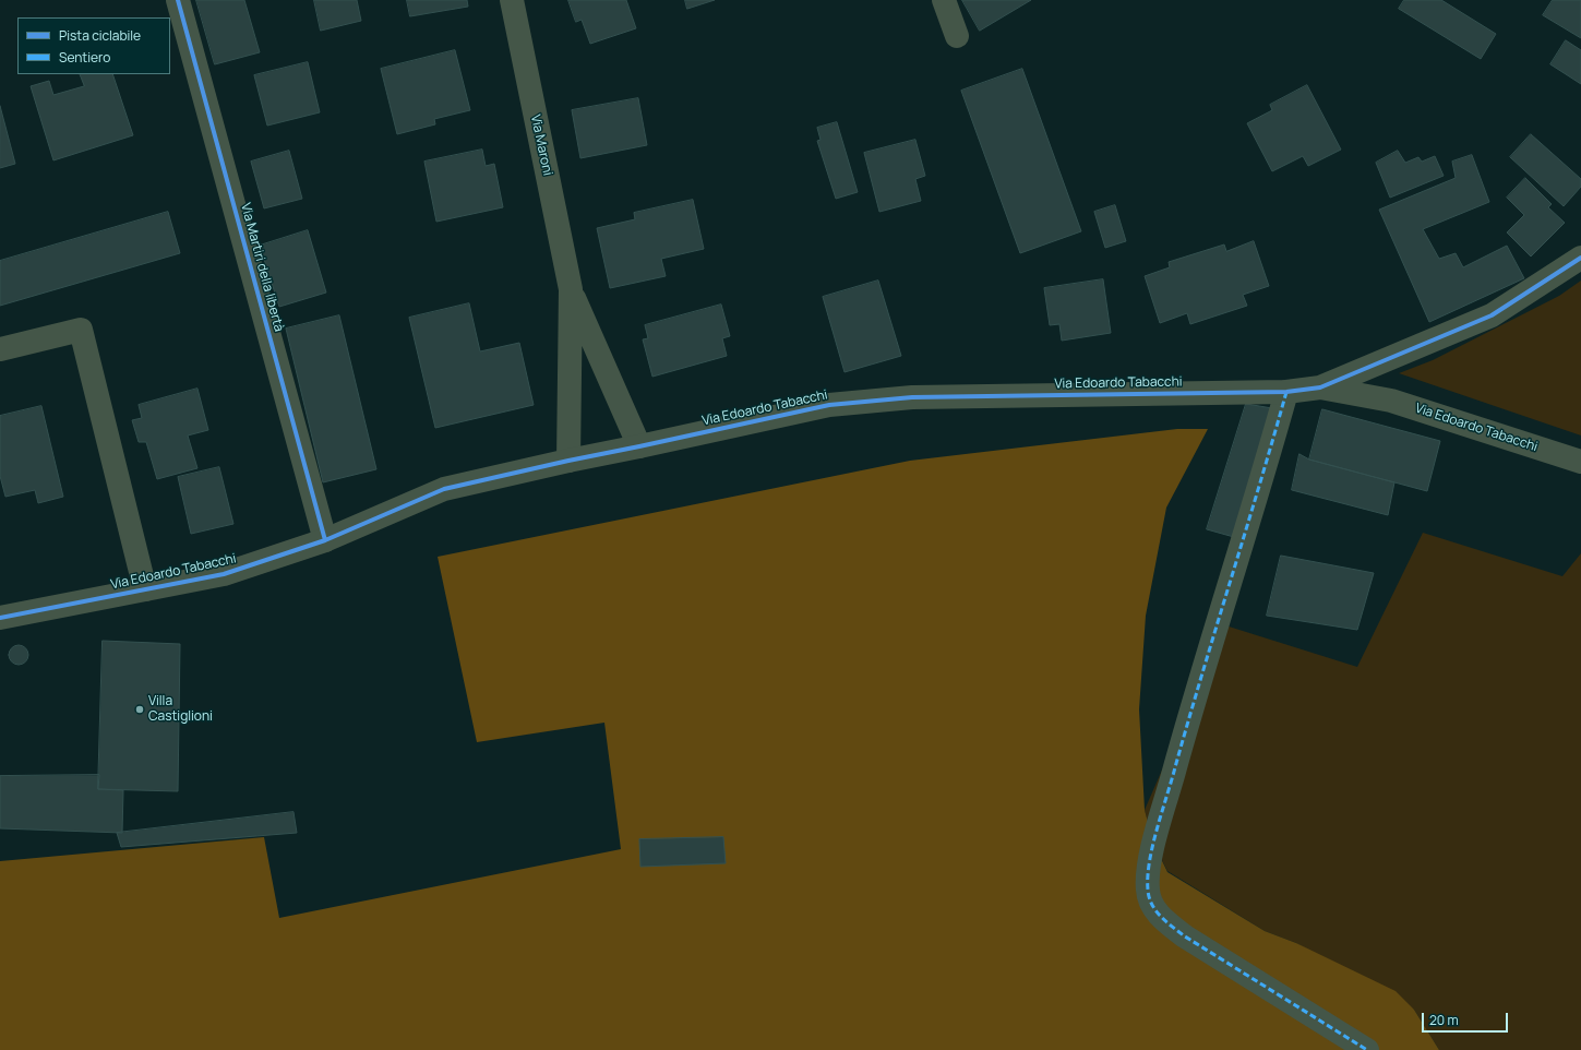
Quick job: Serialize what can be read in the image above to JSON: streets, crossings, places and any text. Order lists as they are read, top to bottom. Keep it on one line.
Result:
{"streets":{"street":["Via Maroni","Via Martiri della libertà","Via Edoardo Tabacchi"]},"crossings":[["Via Maroni","Via Edoardo Tabacchi"],["Via Martiri della libertà","Via Edoardo Tabacchi"]],"places":["Villa Castiglioni"],"legend":["Pista ciclabile","Sentiero"],"scale_bar":"20 m"}
